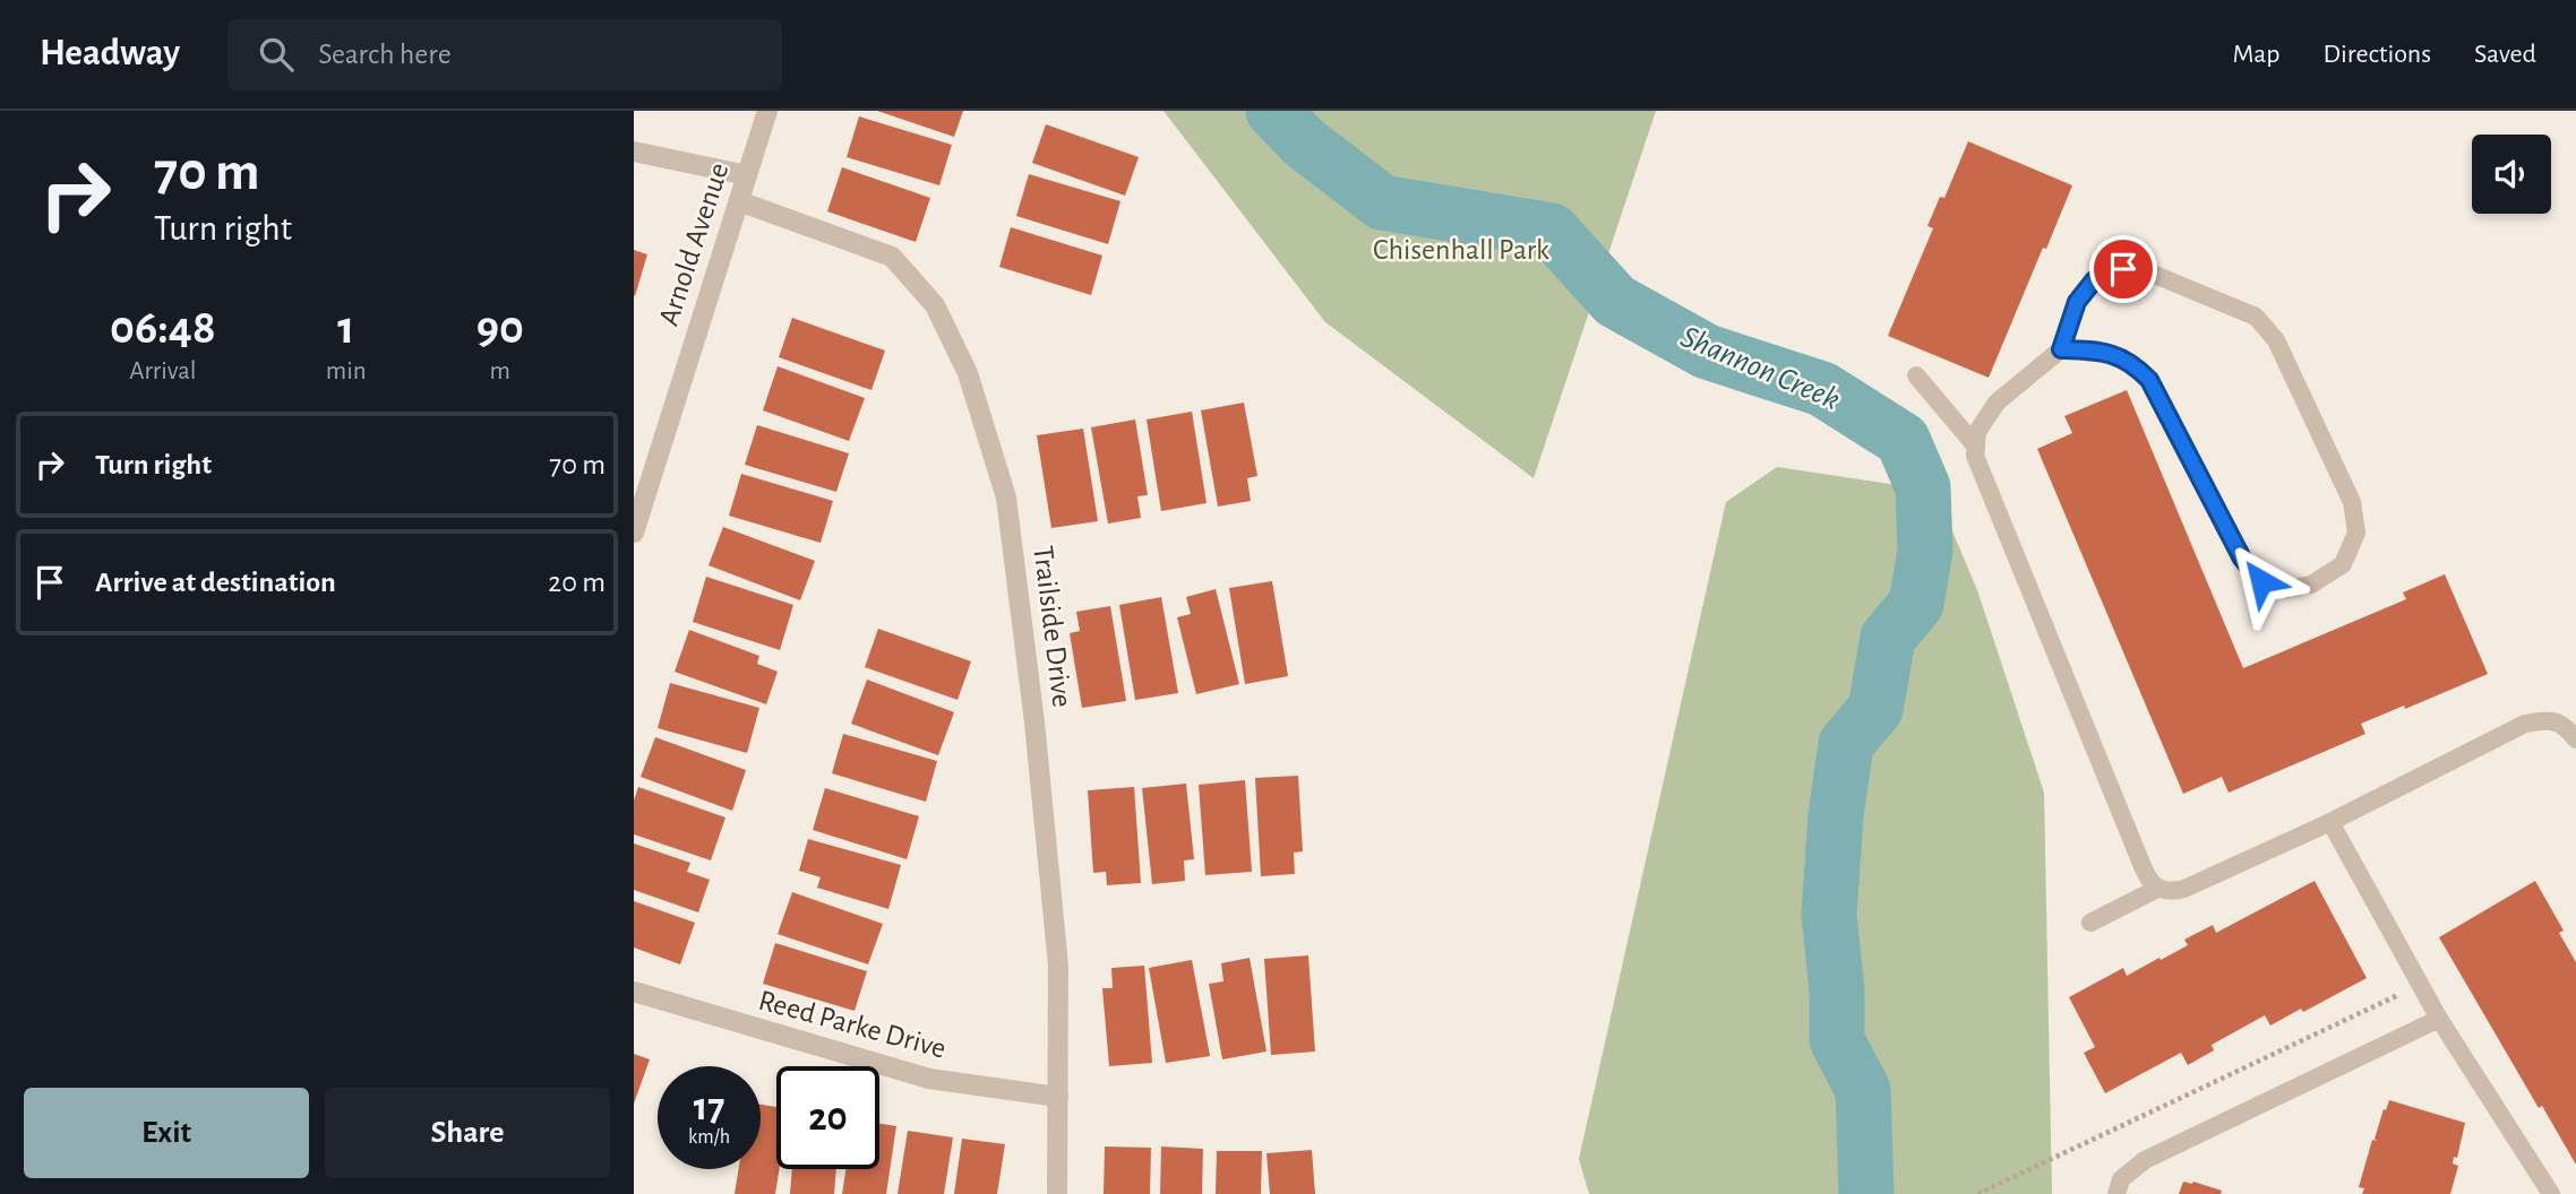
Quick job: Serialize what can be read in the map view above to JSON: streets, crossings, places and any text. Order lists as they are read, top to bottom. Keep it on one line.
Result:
{"streets":{"street":["Arnold Avenue","Trailside Drive","Reed Parke Drive"]},"crossings":[["Arnold Avenue","Trailside Drive"],["Trailside Drive","Reed Parke Drive"]],"water":["Shannon Creek"],"parks":["Chisenhall Park"],"page":{"header":"Headway","search":"Search here","nav":["Map","Directions","Saved"],"turn":["70 m","Turn right"],"eta":["06:48","Arrival","1","min","90","m"],"list":[{"name":"Turn right","value":"70 m"},{"name":"Arrive at destination","value":"20 m"}],"speed":"17 km/h","limit":"20","buttons":["Exit","Share"]}}
